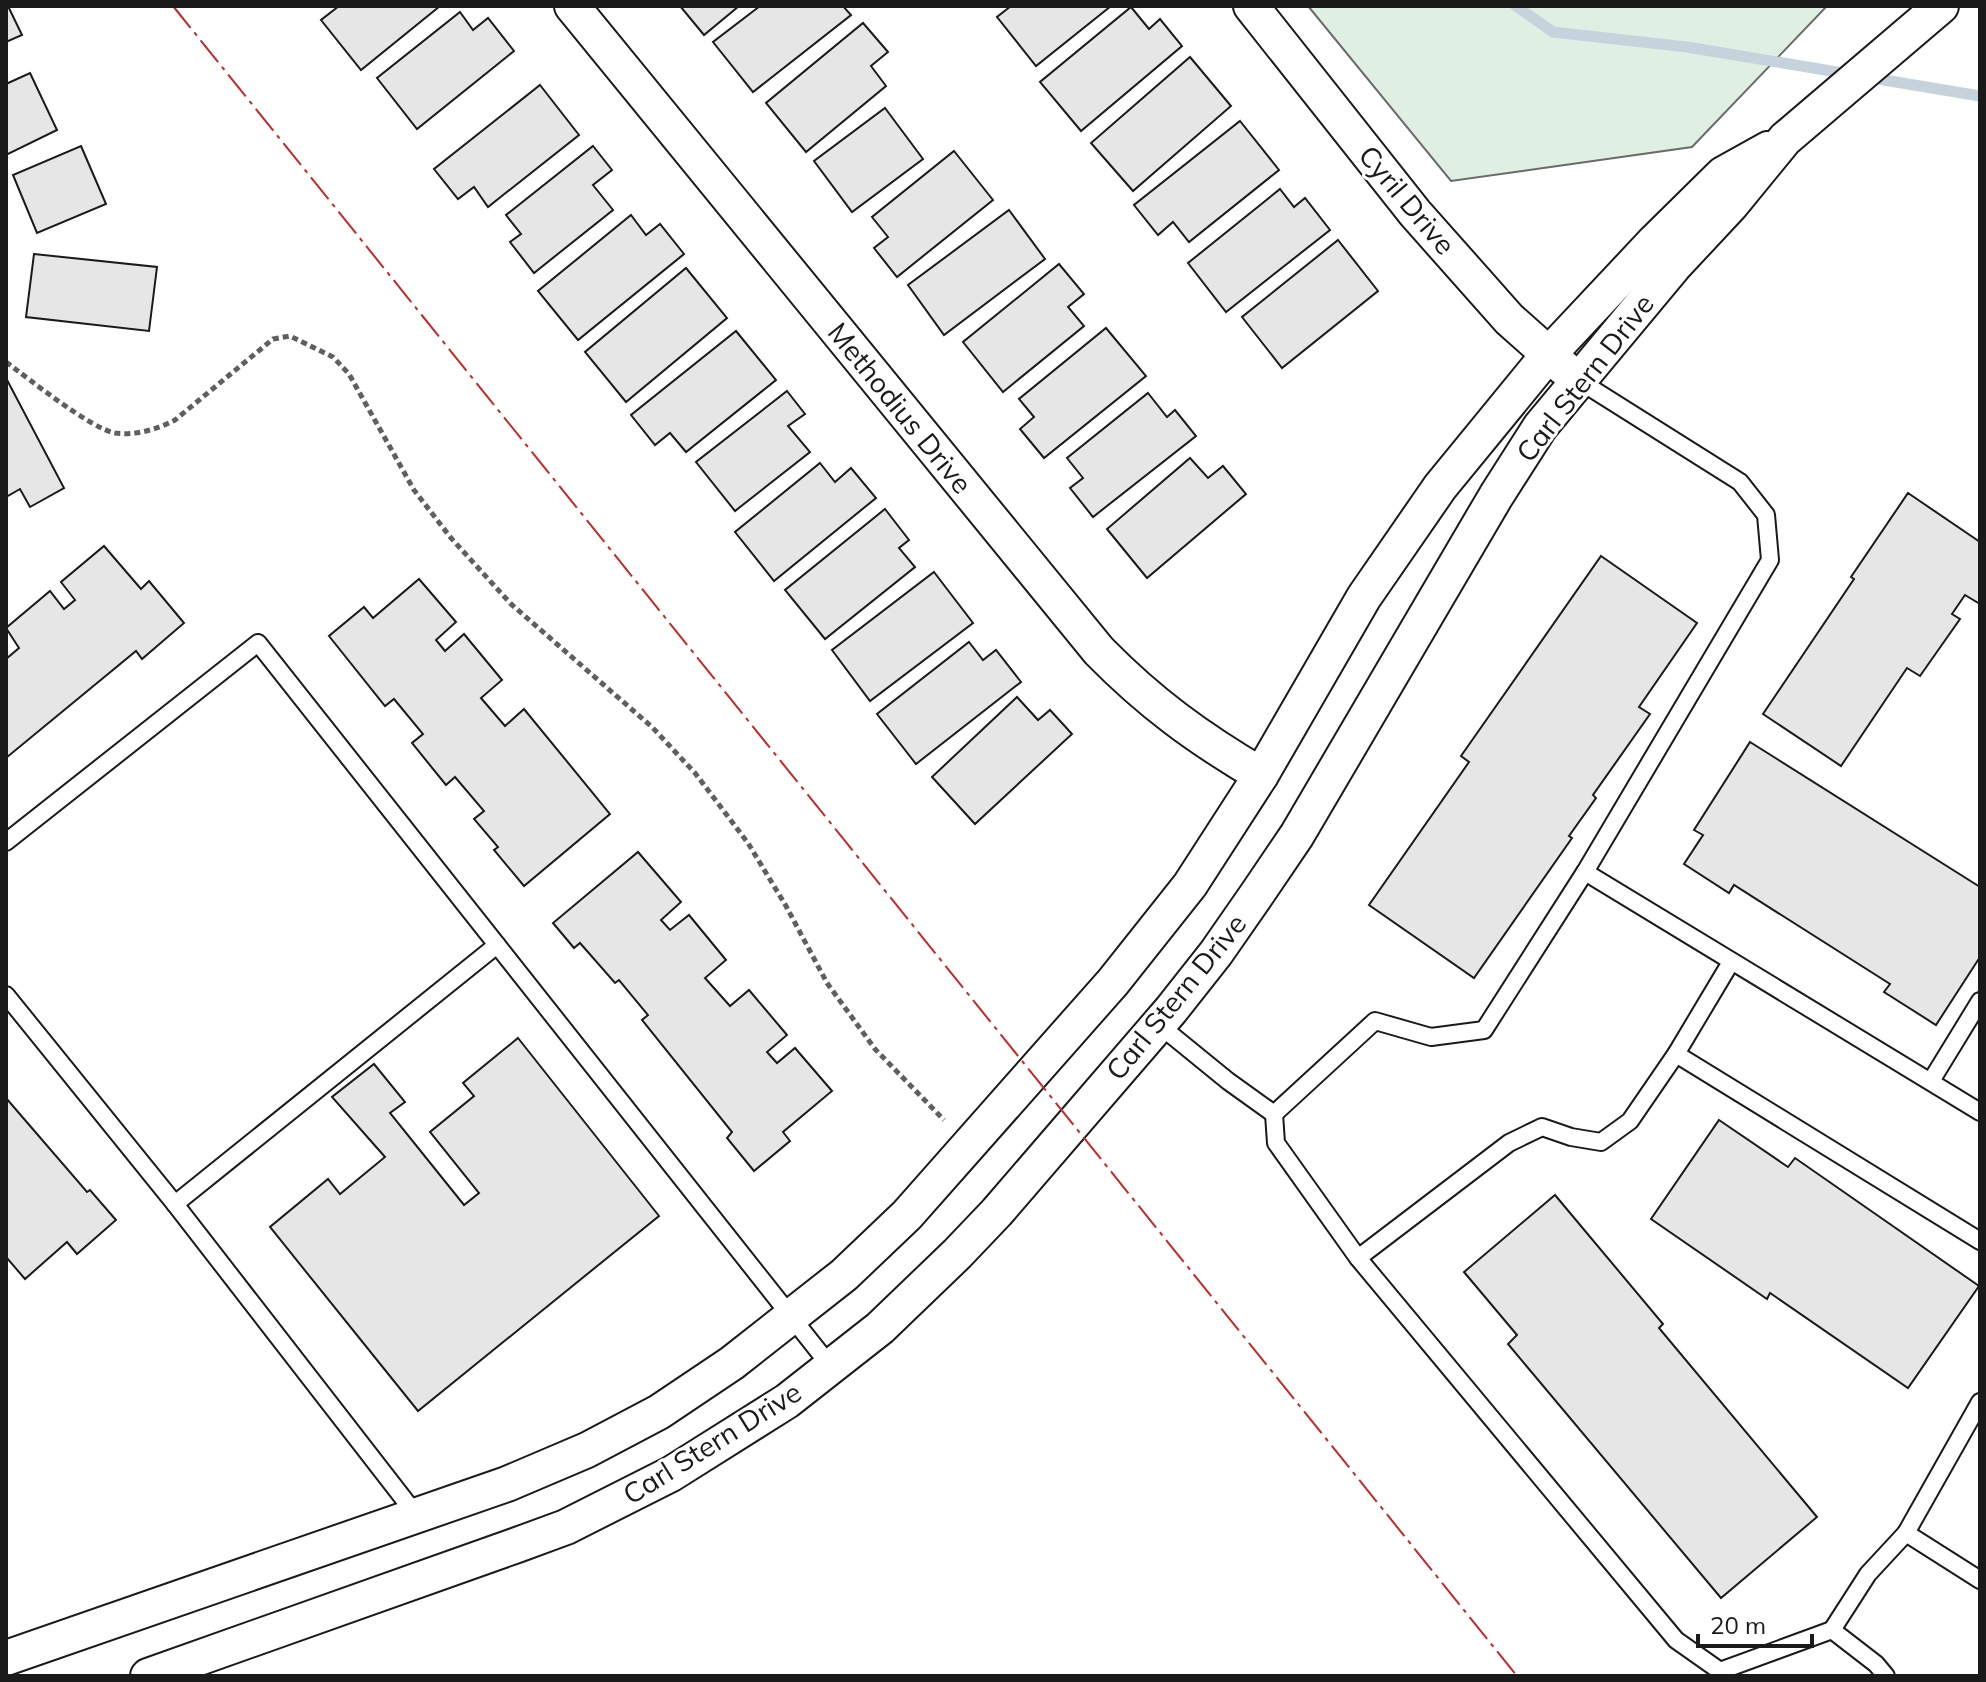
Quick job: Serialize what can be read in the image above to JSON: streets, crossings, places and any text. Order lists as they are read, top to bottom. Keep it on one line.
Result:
{"streets":{"street":["Cyril Drive","Carl Stern Drive","Methodius Drive"]},"crossings":[["Cyril Drive","Carl Stern Drive"],["Carl Stern Drive","Methodius Drive"]],"scale_bar":"20 m"}
